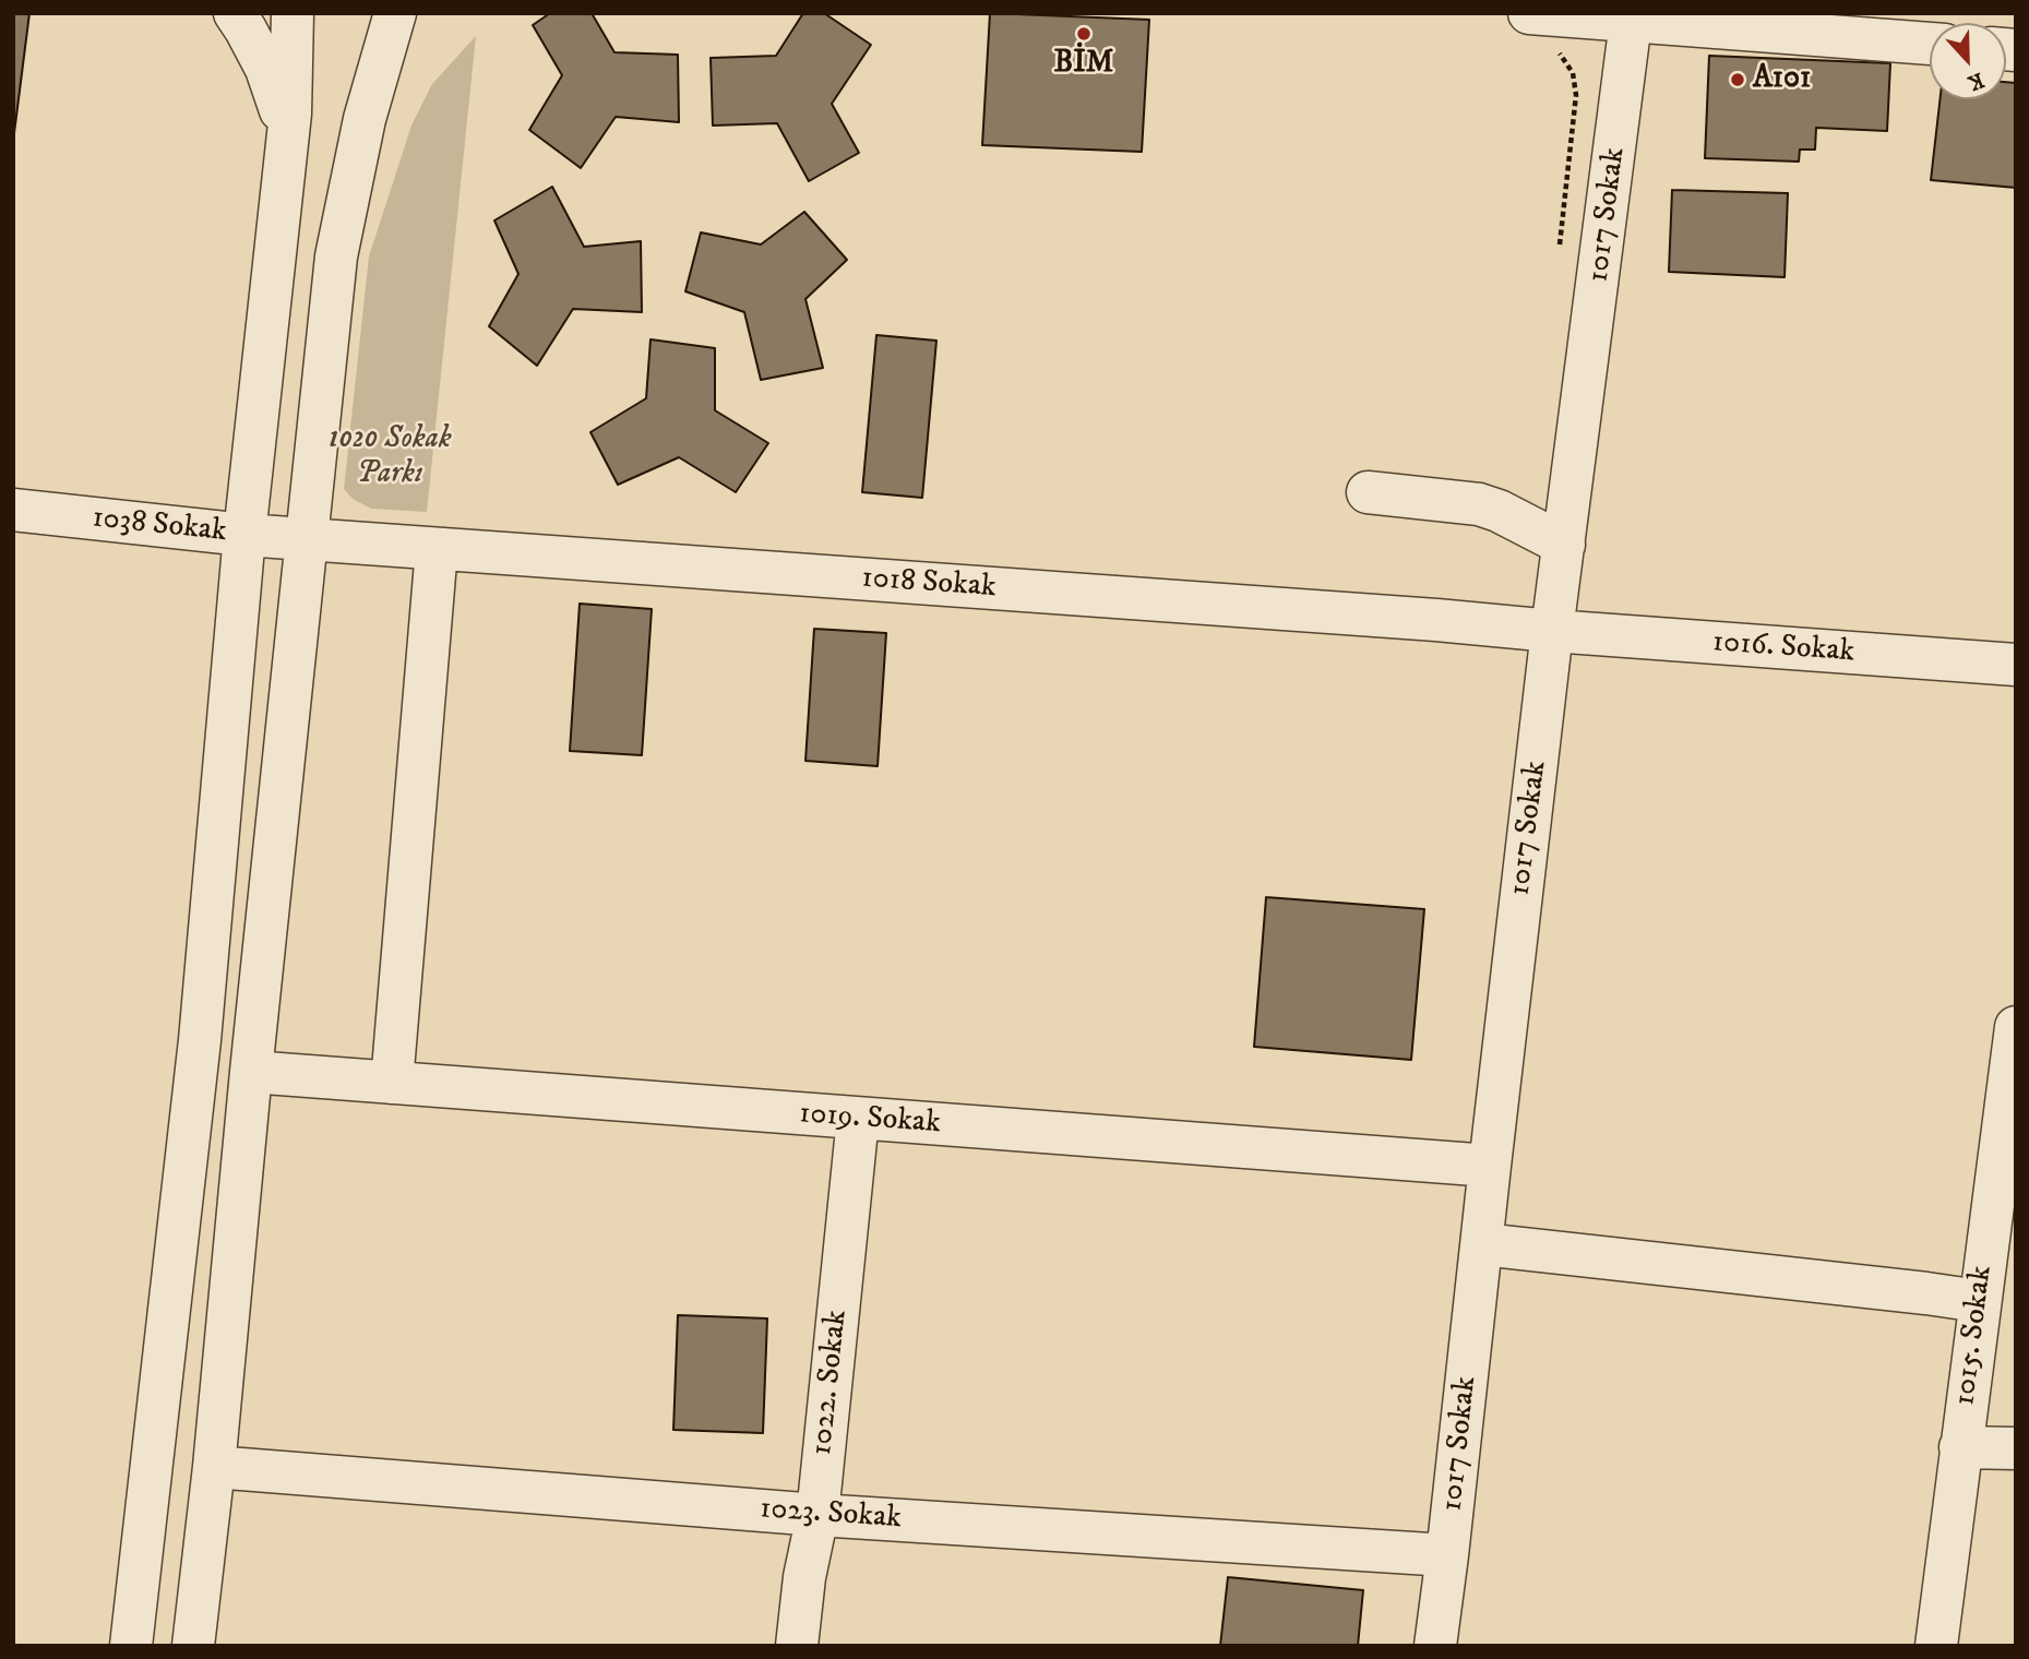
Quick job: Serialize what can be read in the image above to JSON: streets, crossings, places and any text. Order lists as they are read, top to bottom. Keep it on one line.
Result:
{"streets":{"street":["1017 Sokak","1038 Sokak","1018 Sokak","1016. Sokak","1019. Sokak","1015. Sokak","1022. Sokak","1023. Sokak"]},"crossings":[["1017 Sokak","1018 Sokak"],["1017 Sokak","1016. Sokak"],["1017 Sokak","1019. Sokak"],["1017 Sokak","1023. Sokak"],["1038 Sokak","1018 Sokak"],["1018 Sokak","1016. Sokak"],["1019. Sokak","1022. Sokak"],["1022. Sokak","1023. Sokak"]],"parks":["1020 Sokak Parkı"],"places":["BİM","A101"],"north":"bottom"}
